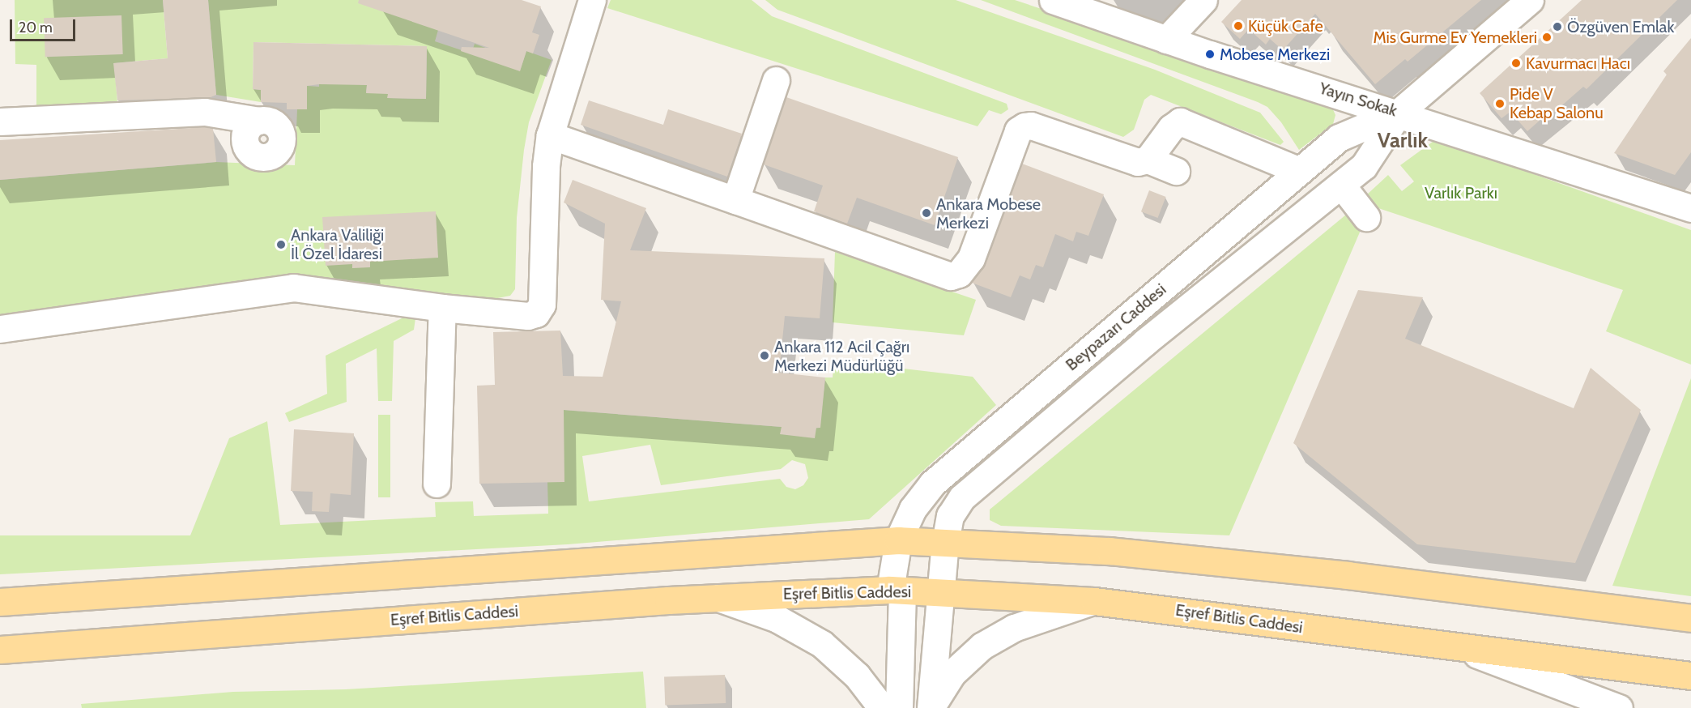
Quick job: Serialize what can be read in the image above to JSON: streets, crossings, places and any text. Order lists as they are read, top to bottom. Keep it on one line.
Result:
{"streets":{"main road":["Eşref Bitlis Caddesi"],"street":["Yayın Sokak","Beypazarı Caddesi"]},"crossings":[["Yayın Sokak","Beypazarı Caddesi"],["Beypazarı Caddesi","Eşref Bitlis Caddesi"]],"districts":["Varlık"],"parks":["Varlık Parkı"],"places":["Küçük Cafe","Özgüven Emlak","Mis Gurme Ev Yemekleri","Mobese Merkezi","Kavurmacı Hacı","Pide V Kebap Salonu","Ankara Mobese Merkezi","Ankara Valiliği İl Özel İdaresi","Ankara 112 Acil Çağrı Merkezi Müdürlüğü"],"scale_bar":"20 m"}
